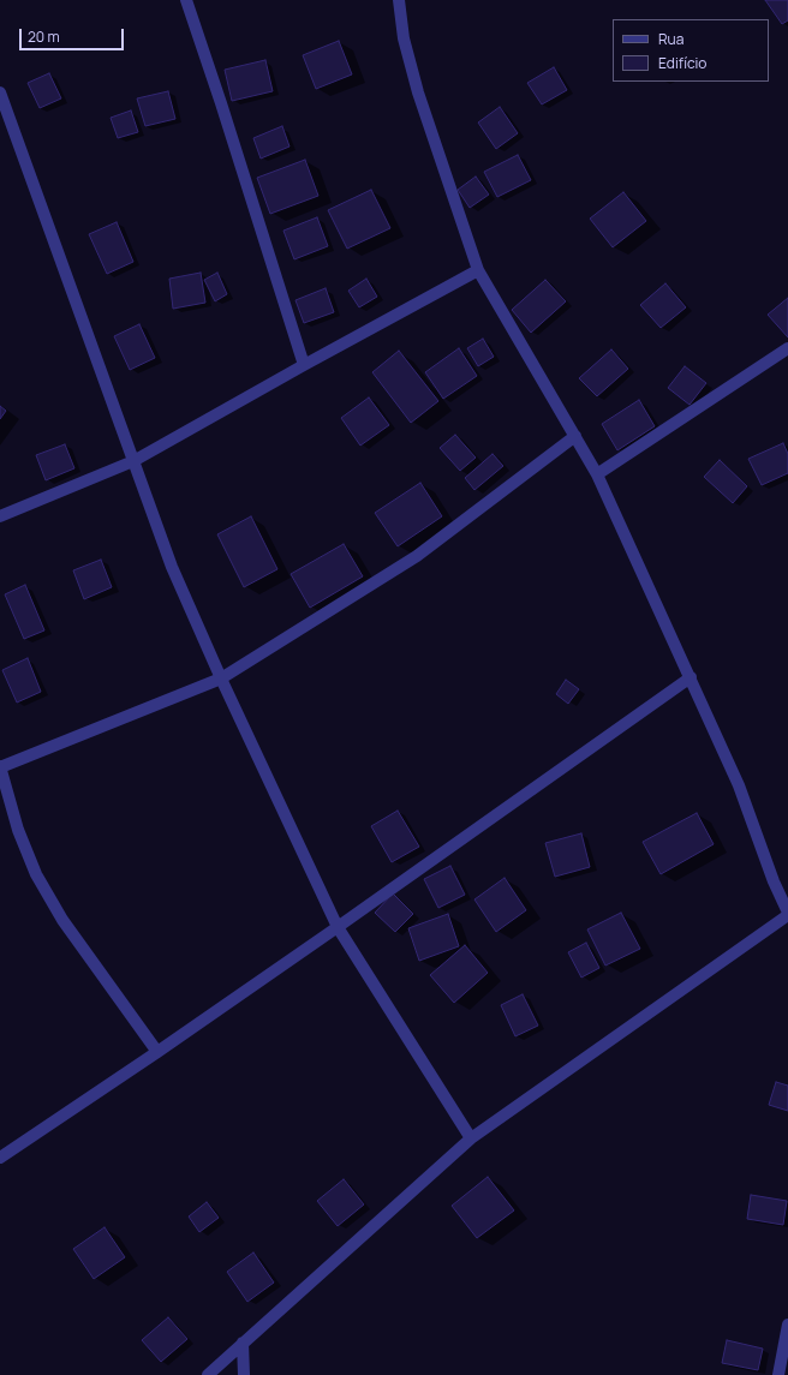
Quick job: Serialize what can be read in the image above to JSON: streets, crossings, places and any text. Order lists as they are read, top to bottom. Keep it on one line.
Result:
{"legend":["Rua","Edifício"],"scale_bar":"20 m"}
